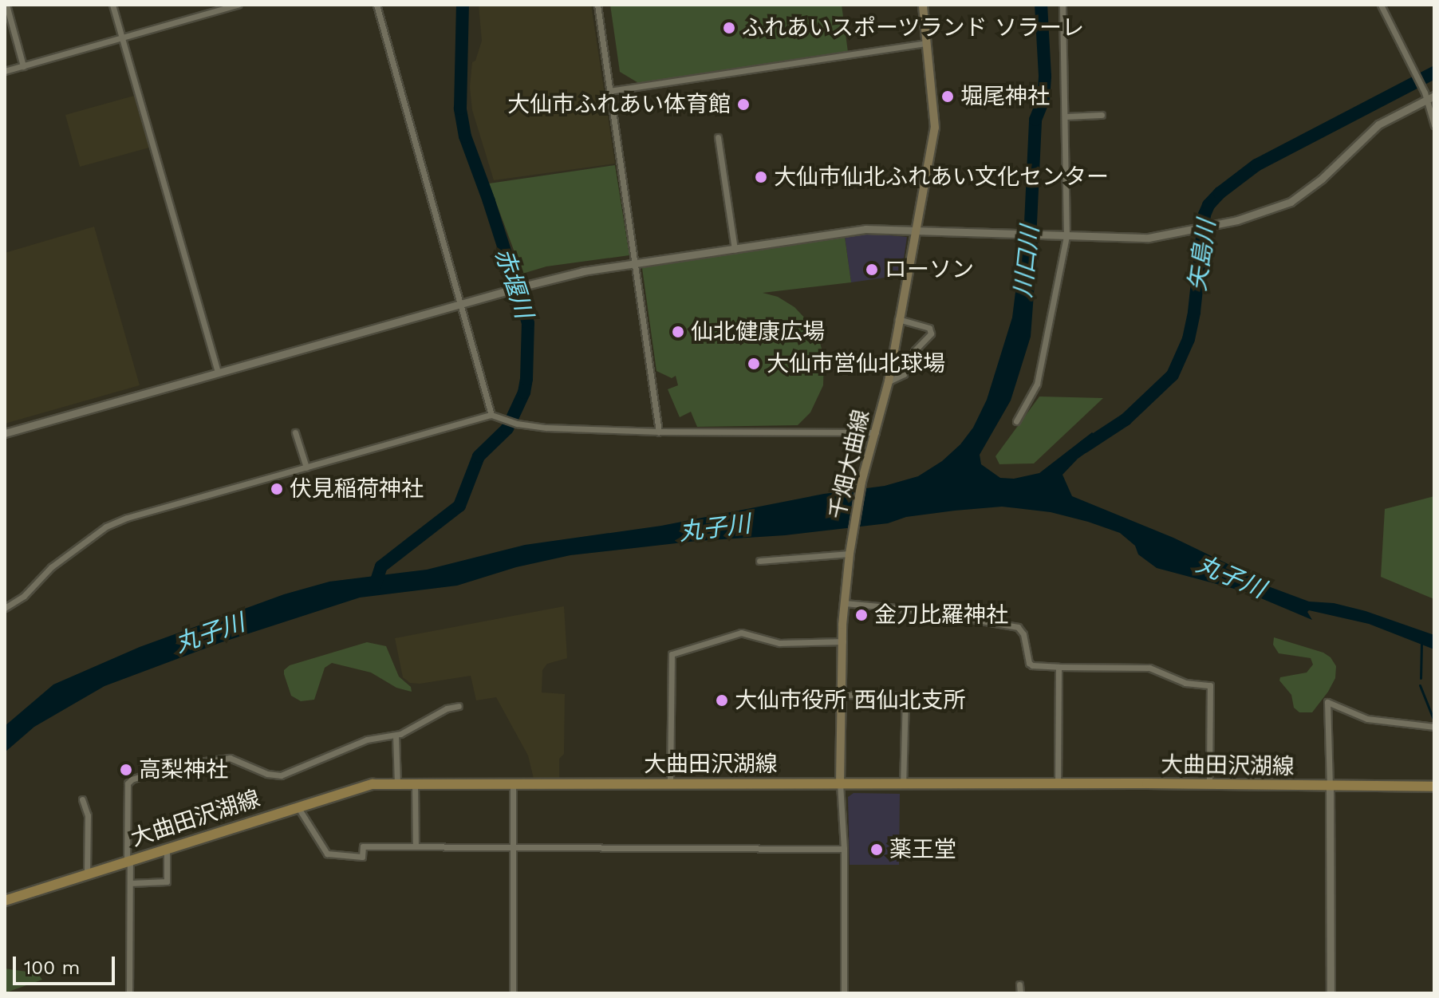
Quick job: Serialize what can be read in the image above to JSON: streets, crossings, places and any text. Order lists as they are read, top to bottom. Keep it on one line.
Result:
{"streets":{"main road":["千畑大曲線","大曲田沢湖線"]},"crossings":[["千畑大曲線","大曲田沢湖線"]],"water":["矢島川","川口川","赤堰川","丸子川"],"places":["ふれあいスポーツランド ソラーレ","堀尾神社","大仙市ふれあい体育館","大仙市仙北ふれあい文化センター","ローソン","仙北健康広場","大仙市営仙北球場","伏見稲荷神社","金刀比羅神社","大仙市役所 西仙北支所","高梨神社","薬王堂"],"scale_bar":"100 m"}
